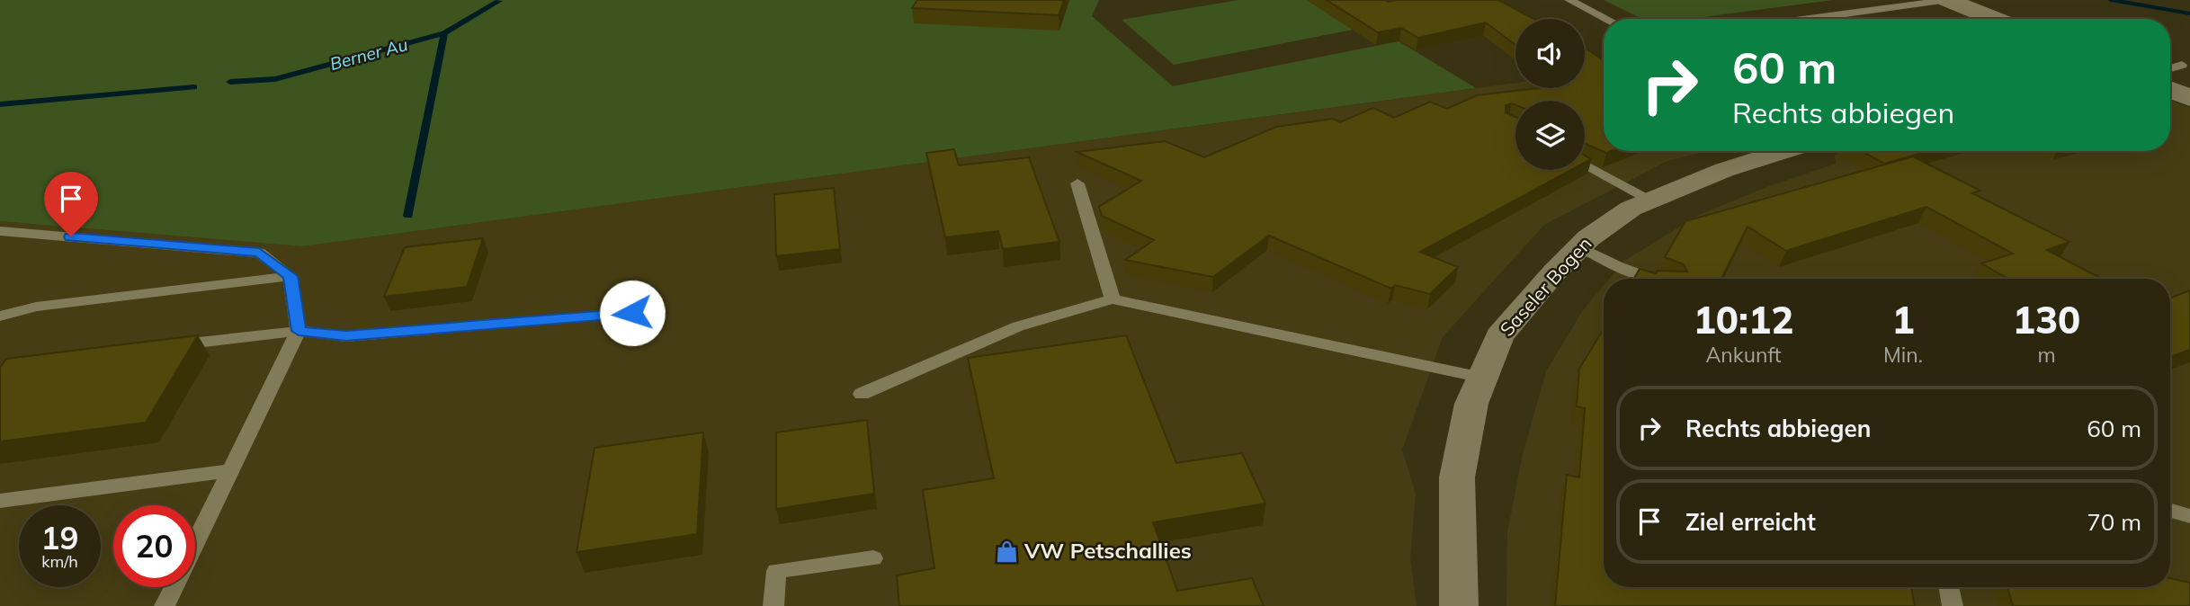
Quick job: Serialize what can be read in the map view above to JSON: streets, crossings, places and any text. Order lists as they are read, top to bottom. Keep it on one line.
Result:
{"streets":{"street":["Saseler Bogen"]},"water":["Berner Au"],"places":{"shop":["VW Petschallies"]},"page":{"turn":["60 m","Rechts abbiegen"],"eta":["10:12","Ankunft","1","Min.","130","m"],"list":[{"name":"Rechts abbiegen","value":"60 m"},{"name":"Ziel erreicht","value":"70 m"}],"speed":"19 km/h","limit":"20"}}
